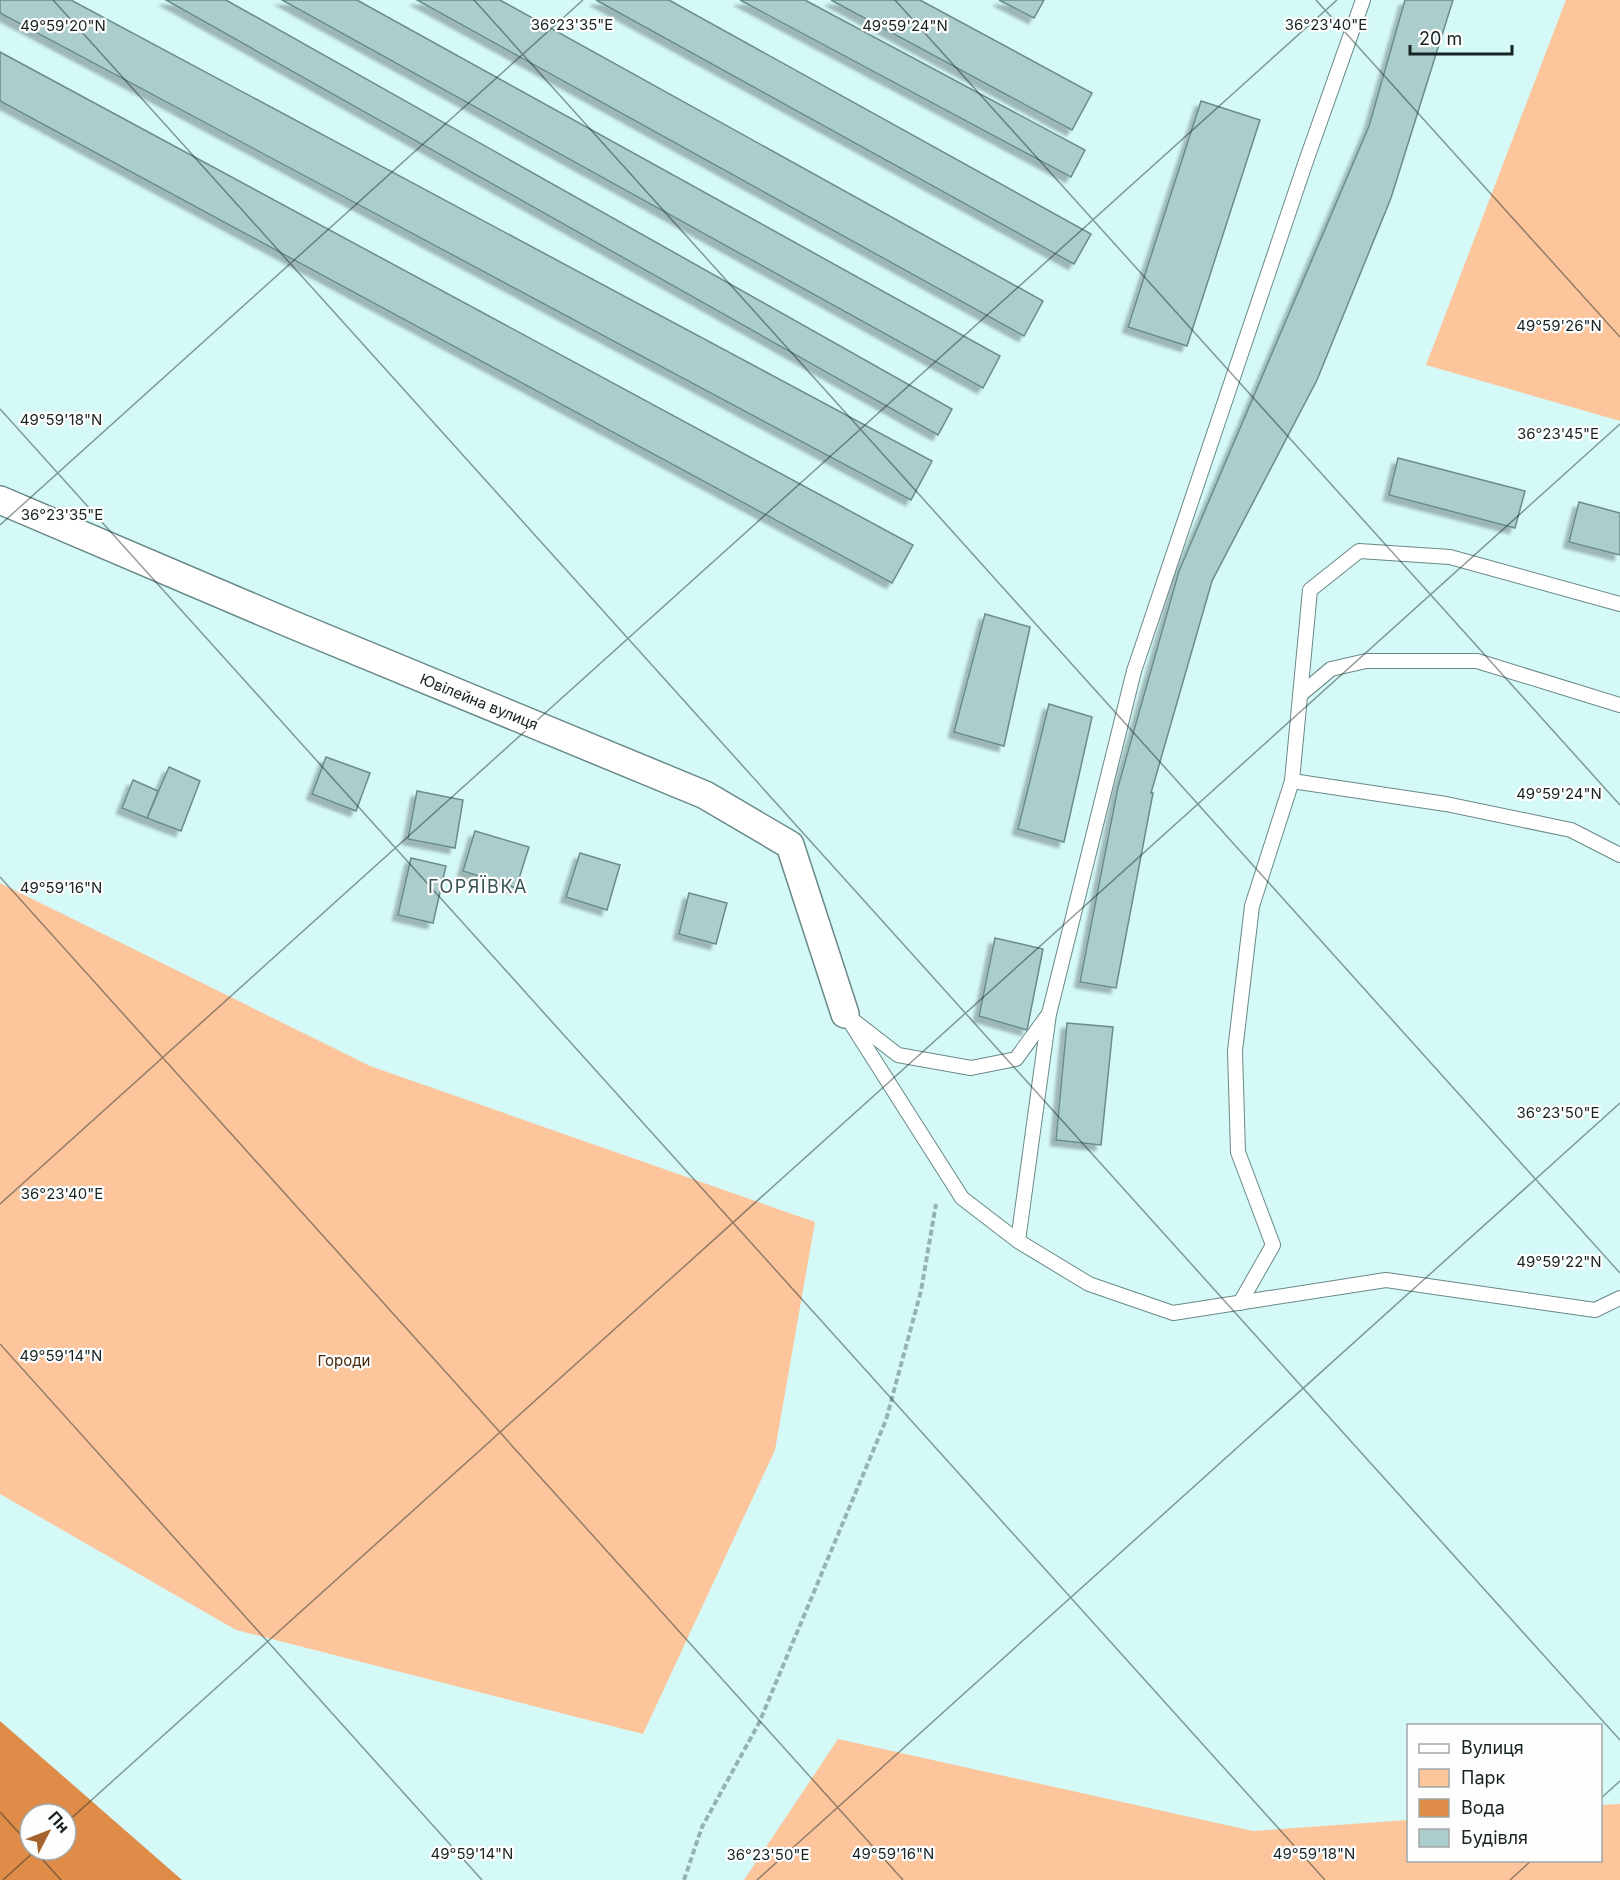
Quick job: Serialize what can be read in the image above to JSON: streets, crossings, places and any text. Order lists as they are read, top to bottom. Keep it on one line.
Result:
{"streets":{"street":["Ювілейна вулиця"]},"districts":["ГОРЯЇВКА"],"parks":["Городи"],"legend":["Вулиця","Парк","Вода","Будівля"],"scale_bar":"20 m","north":"top right","coordinates":["36°23'40\"E","36°23'35\"E","49°59'20\"N","49°59'24\"N","49°59'26\"N","49°59'18\"N","36°23'45\"E","49°59'16\"N","36°23'50\"E","49°59'22\"N","49°59'14\"N"]}
